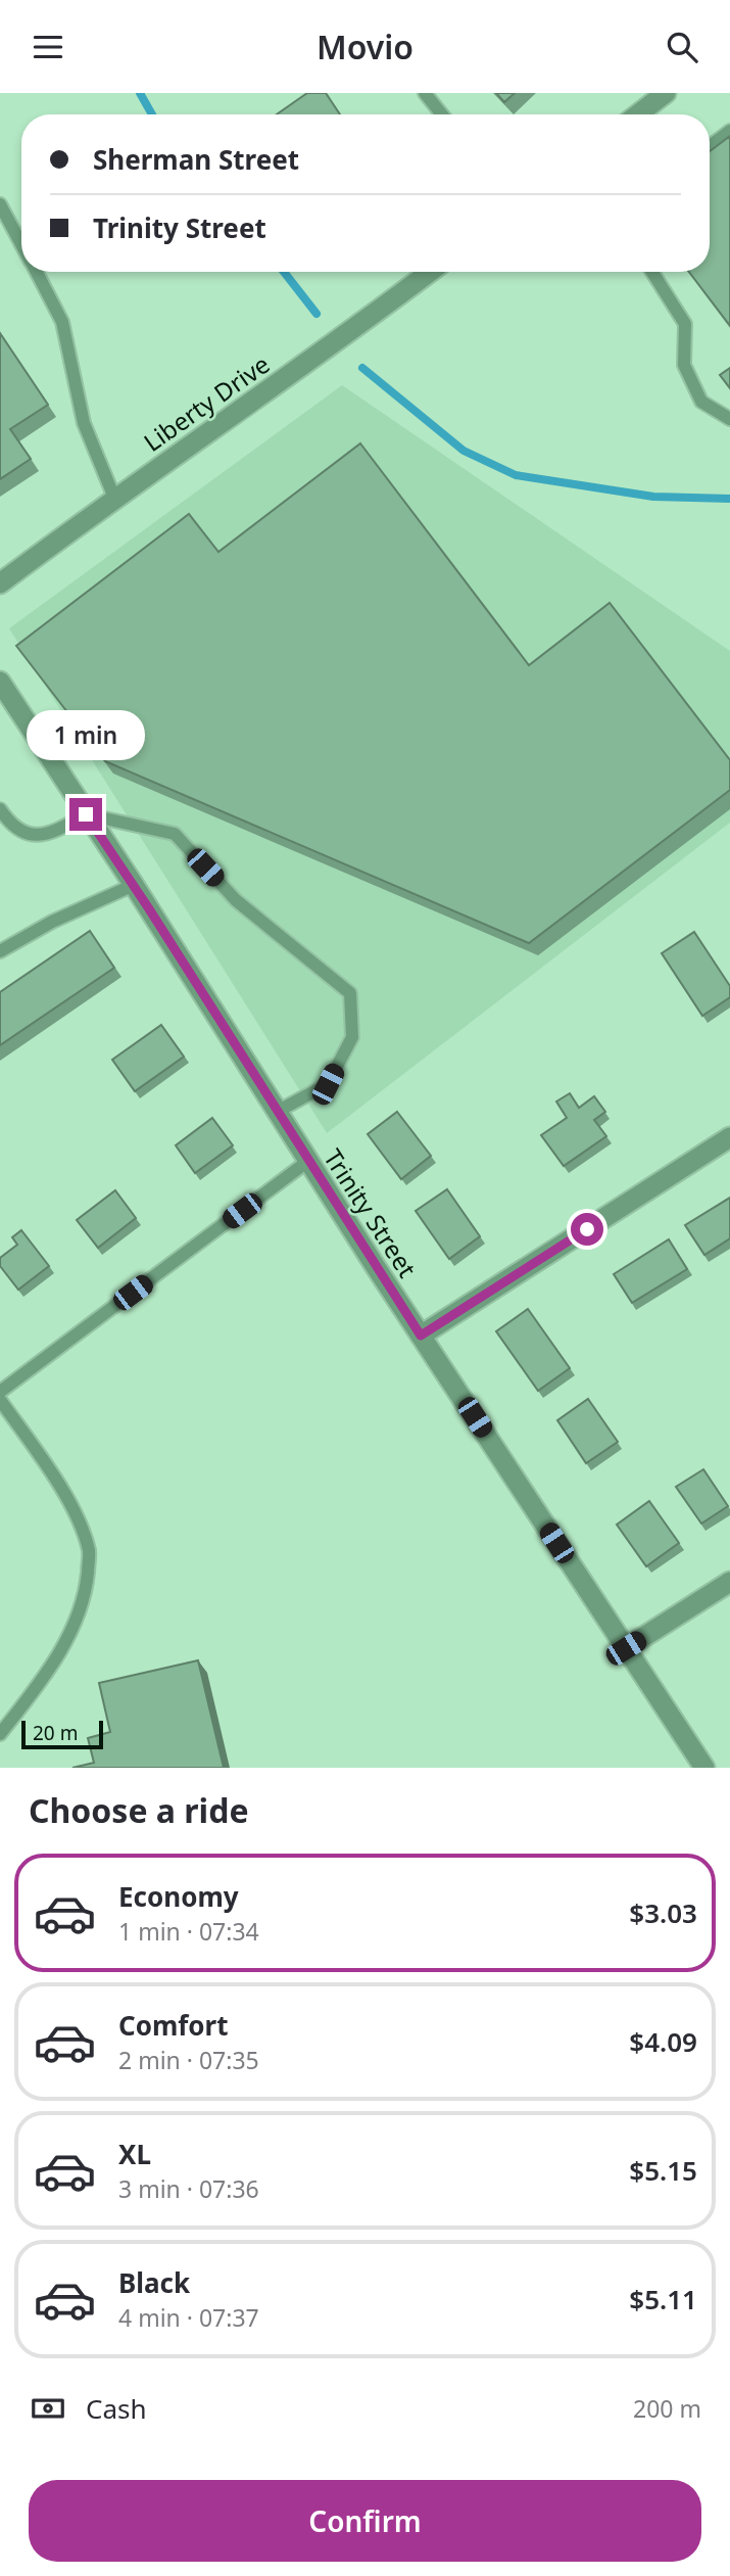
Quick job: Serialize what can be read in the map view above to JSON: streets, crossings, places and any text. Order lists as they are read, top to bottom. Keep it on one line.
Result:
{"streets":{"street":["Liberty Drive","Trinity Street"]},"scale_bar":"20 m","page":{"header":"Movio","banner":["Sherman Street","Trinity Street"],"bubble":"1 min","scale":"20 m","heading":"Choose a ride","list":[{"name":"Economy","note":"1 min · 07:34","value":"$3.03"},{"name":"Comfort","note":"2 min · 07:35","value":"$4.09"},{"name":"XL","note":"3 min · 07:36","value":"$5.15"},{"name":"Black","note":"4 min · 07:37","value":"$5.11"}],"pay":["Cash","200 m"],"buttons":"Confirm"}}
